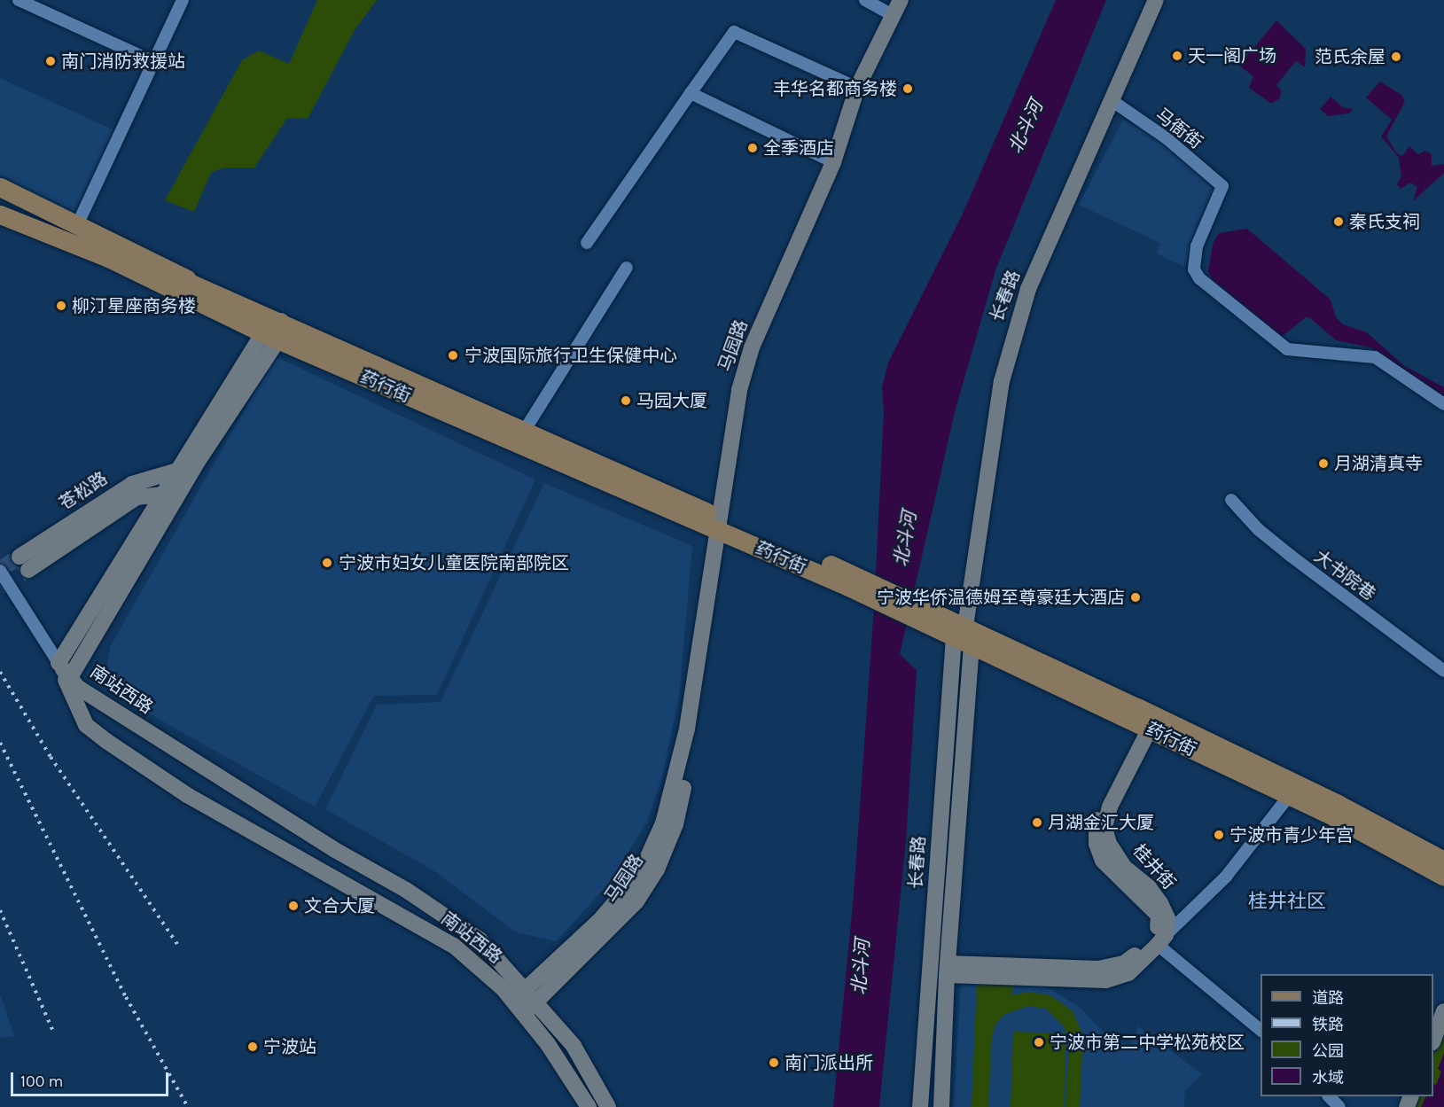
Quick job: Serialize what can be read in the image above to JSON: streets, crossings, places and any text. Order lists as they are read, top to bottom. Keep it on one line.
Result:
{"streets":{"main road":["长春路","马园路","药行街","苍松路","南站西路","桂井街"],"street":["马衙街","大书院巷"]},"crossings":[["马衙街","长春路"],["长春路","药行街"],["马园路","药行街"],["马园路","南站西路"],["药行街","桂井街"]],"districts":["桂井社区"],"water":["北斗河"],"places":["天一阁广场","范氏余屋","南门消防救援站","丰华名都商务楼","全季酒店","秦氏支祠","柳汀星座商务楼","宁波国际旅行卫生保健中心","马园大厦","月湖清真寺","宁波市妇女儿童医院南部院区","宁波华侨温德姆至尊豪廷大酒店","月湖金汇大厦","宁波市青少年宫","文合大厦","宁波市第二中学松苑校区","宁波站","南门派出所"],"legend":["道路","铁路","公园","水域"],"scale_bar":"100 m"}
